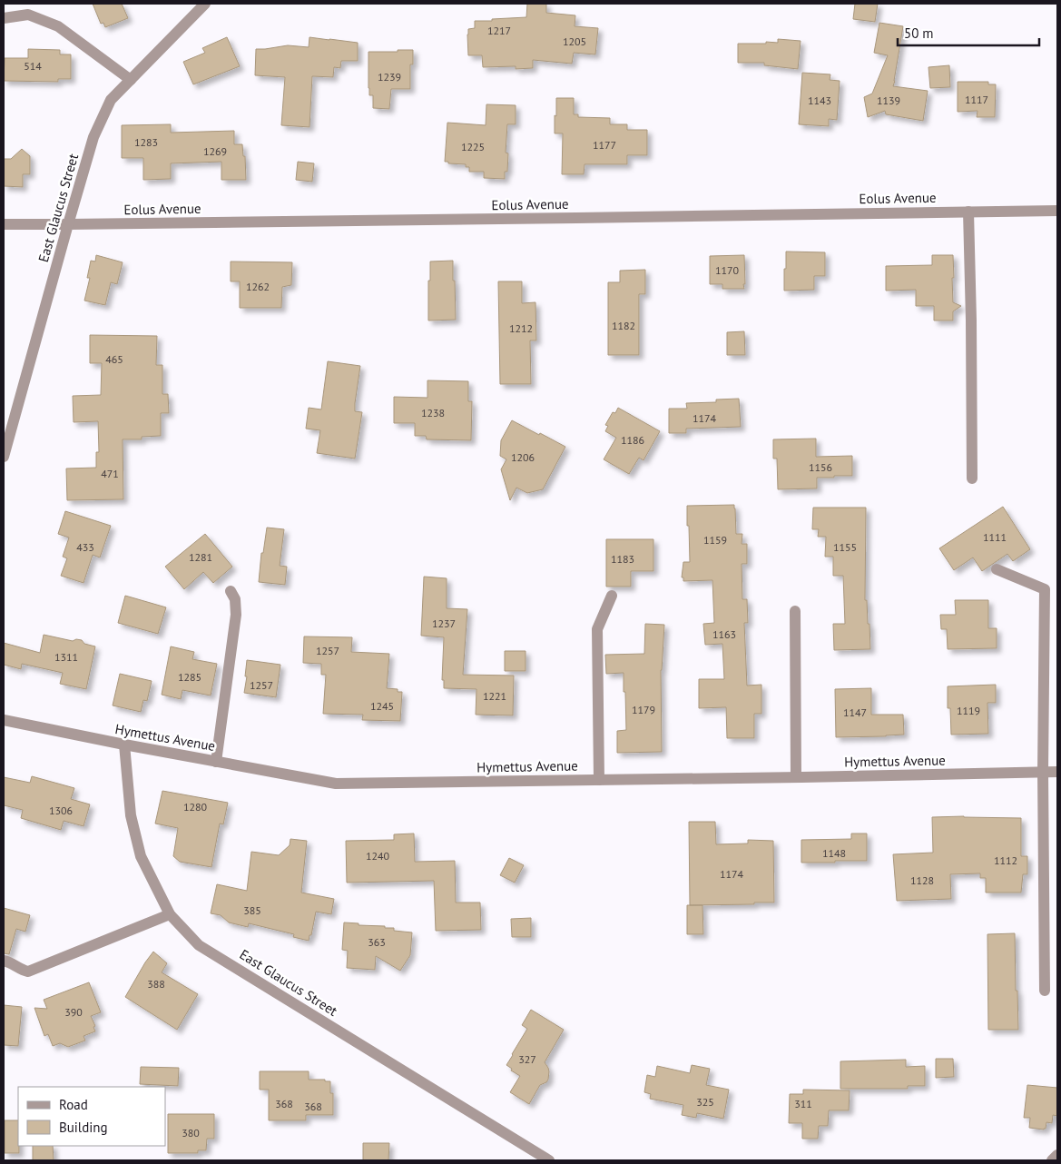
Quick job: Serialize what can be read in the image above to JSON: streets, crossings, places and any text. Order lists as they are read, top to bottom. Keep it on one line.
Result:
{"streets":{"street":["Eolus Avenue","East Glaucus Street","Hymettus Avenue"]},"crossings":[["Eolus Avenue","East Glaucus Street"],["East Glaucus Street","Hymettus Avenue"]],"house_numbers":["1217","1205","514","1239","1117","1143","1139","1283","1177","1225","1269","1170","1262","1182","1212","465","1238","1174","1186","1206","1156","471","1111","1159","433","1155","1281","1183","1237","1163","1257","1311","1285","1257","1221","1245","1179","1119","1147","1280","1306","1148","1240","1112","1174","1128","385","363","388","390","327","325","368","311","368","380"],"legend":["Road","Building"],"scale_bar":"50 m"}
